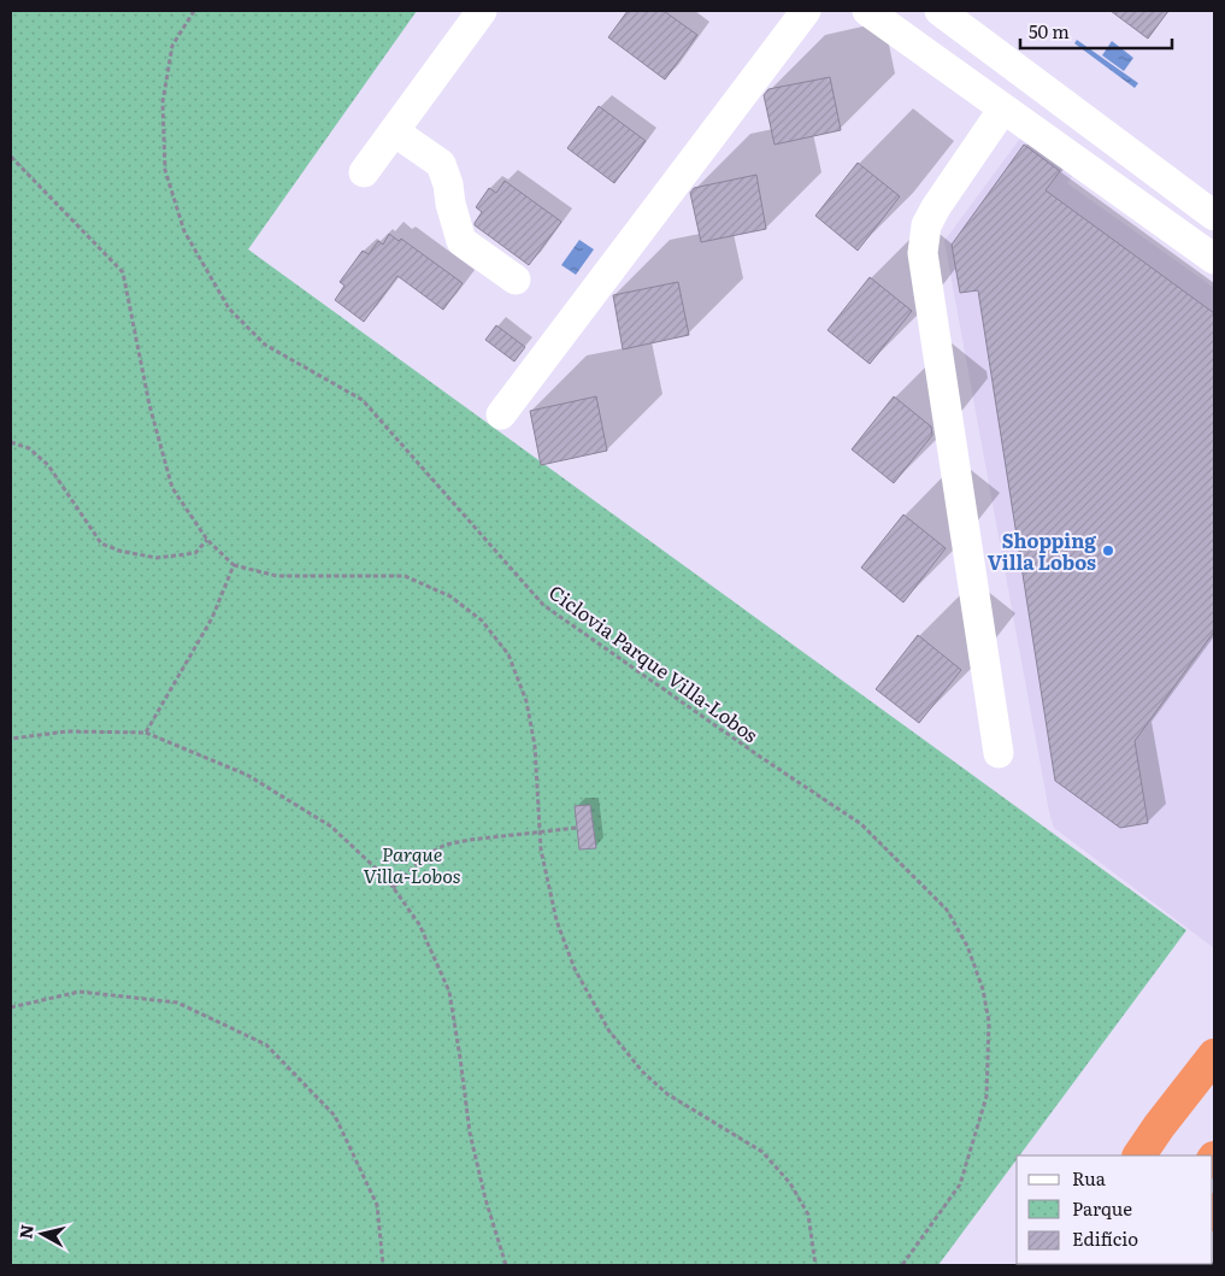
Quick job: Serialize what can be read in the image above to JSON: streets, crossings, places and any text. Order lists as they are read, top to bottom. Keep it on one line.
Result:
{"streets":{"path":["Ciclovia Parque Villa-Lobos"]},"parks":["Parque Villa-Lobos"],"places":["Shopping Villa Lobos"],"legend":["Rua","Parque","Edifício"],"scale_bar":"50 m","north":"left"}
